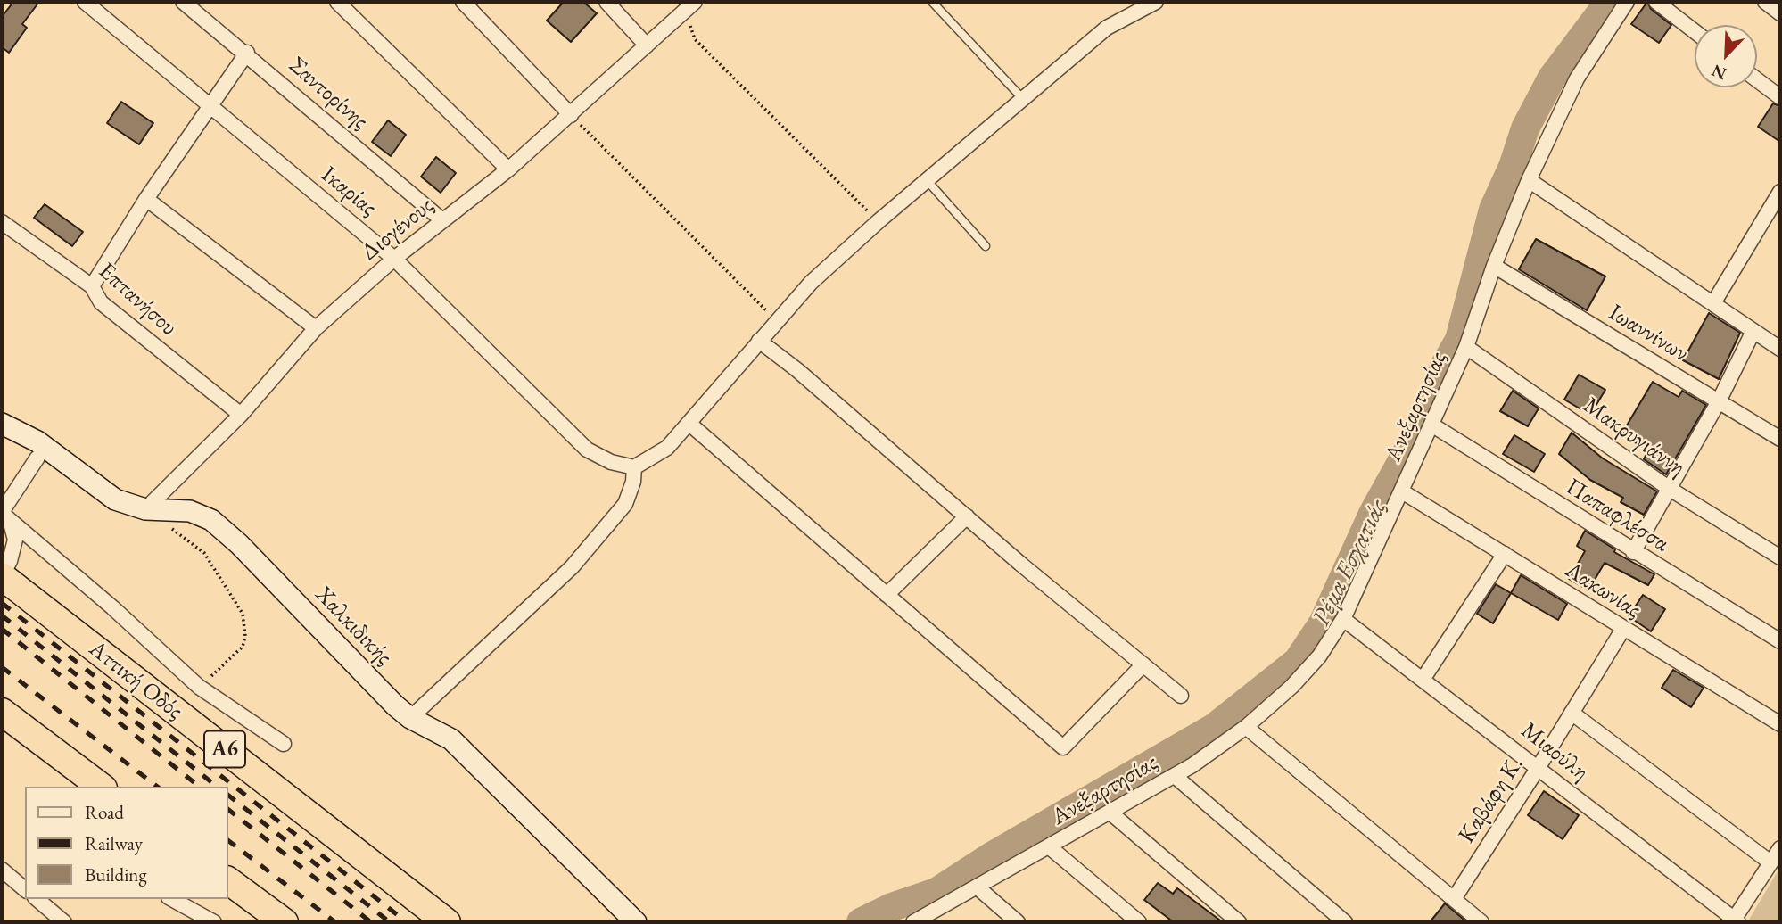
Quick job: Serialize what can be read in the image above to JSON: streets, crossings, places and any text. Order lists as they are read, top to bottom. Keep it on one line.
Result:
{"streets":{"highway":["Αττική Οδός","Α6"],"street":["Σαντορίνης","Ικαρίας","Διογένους","Επτανήσου","Ιωαννίνων","Ανεξαρτησίας","Μακρυγιάννη","Παπαφλέσσα","Λακωνίας","Χαλκιδικής","Μιαούλη","Καβάφη Κ."]},"crossings":[["Σαντορίνης","Διογένους"],["Ικαρίας","Διογένους"],["Διογένους","Επτανήσου"],["Διογένους","Χαλκιδικής"],["Ιωαννίνων","Ανεξαρτησίας"],["Ανεξαρτησίας","Μακρυγιάννη"],["Ανεξαρτησίας","Παπαφλέσσα"],["Ανεξαρτησίας","Λακωνίας"],["Ανεξαρτησίας","Μιαούλη"],["Λακωνίας","Καβάφη Κ."],["Μιαούλη","Καβάφη Κ."]],"water":["Ρέμα Εσχατιάς"],"legend":["Road","Railway","Building"],"north":"bottom left"}
